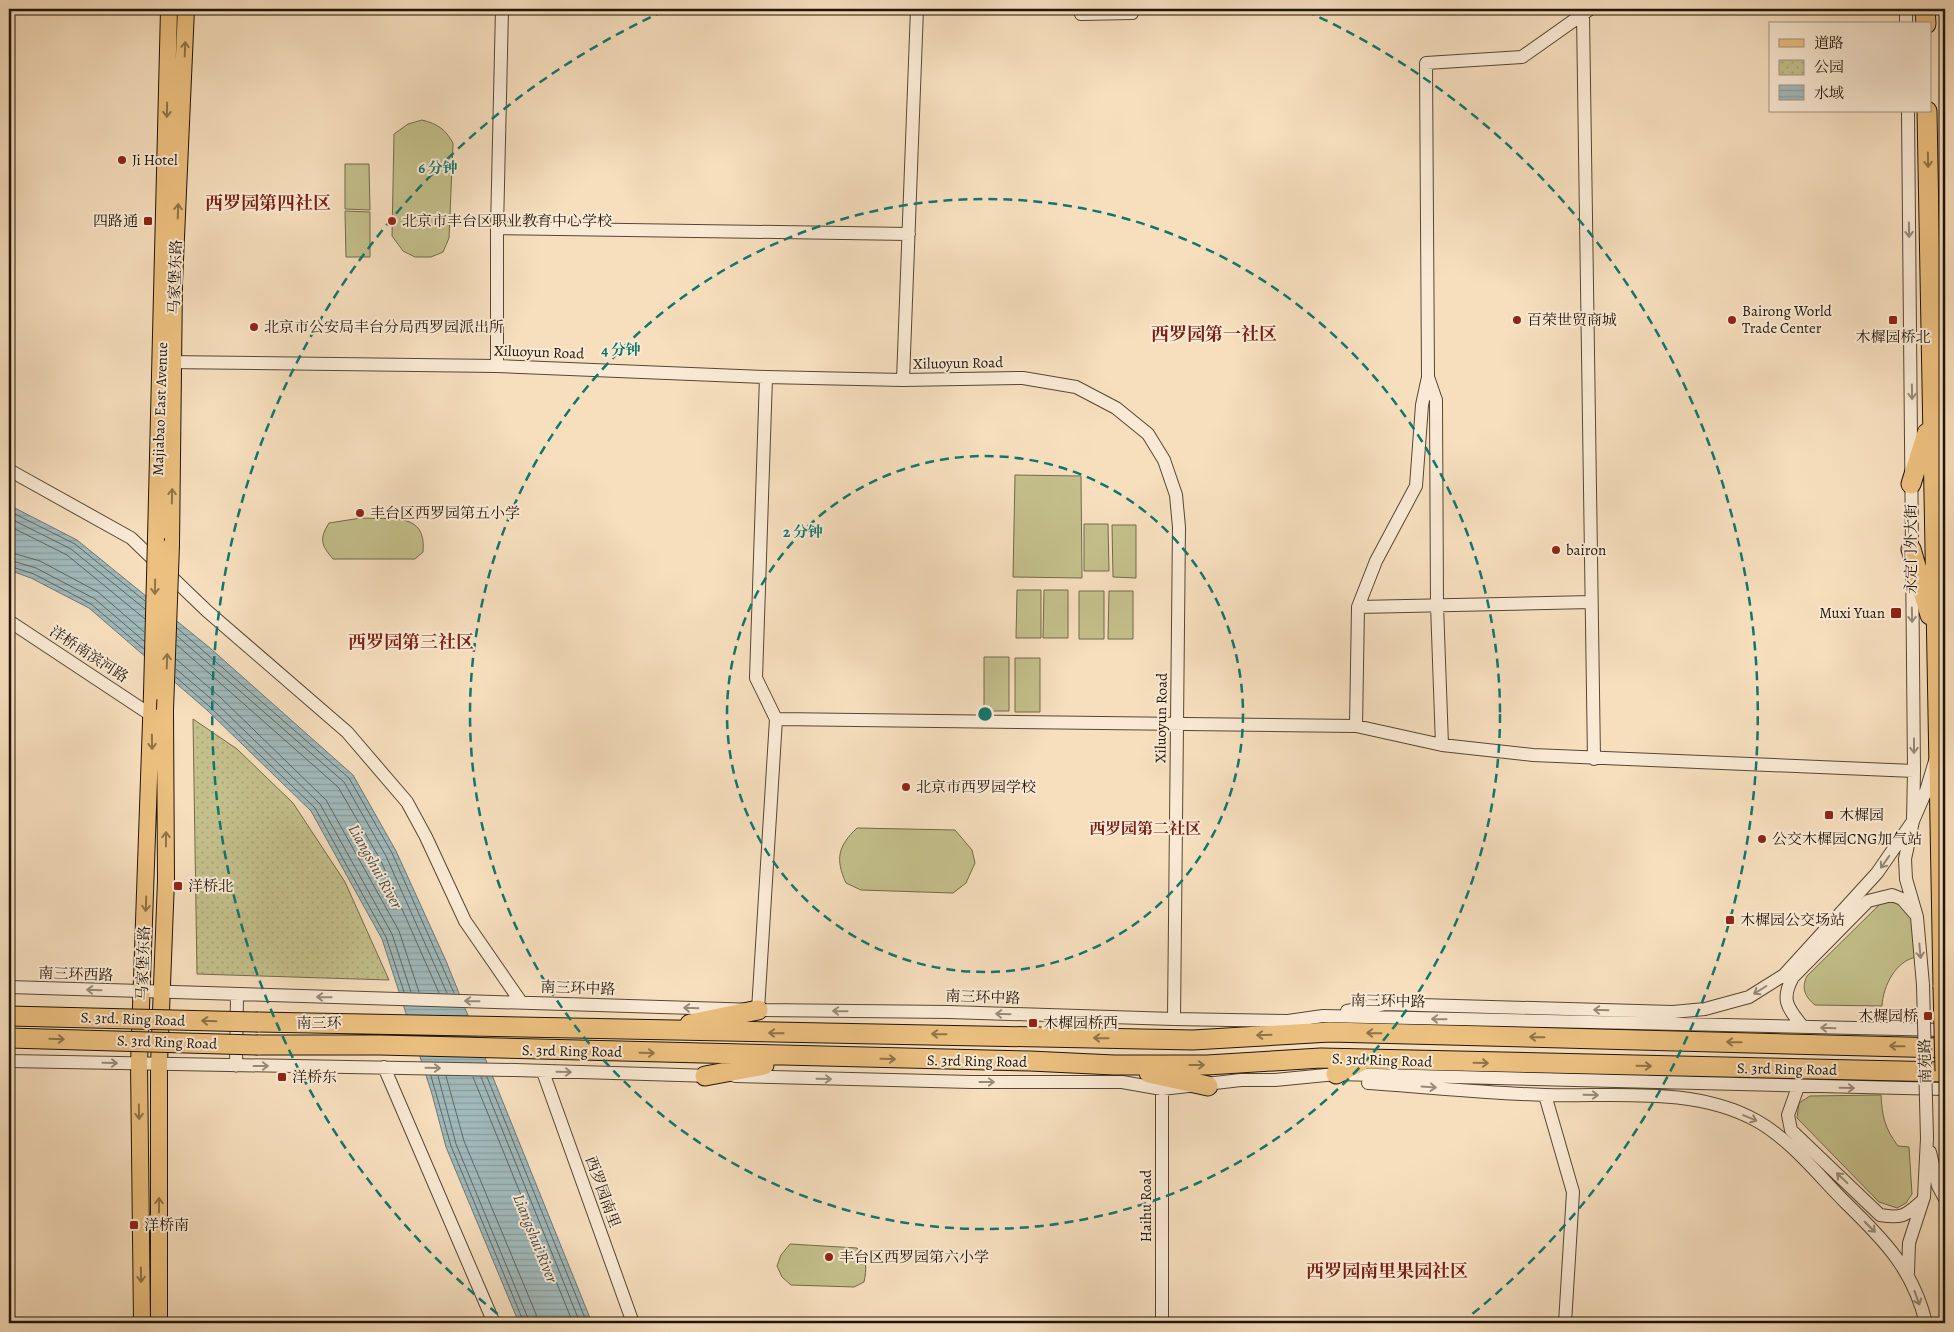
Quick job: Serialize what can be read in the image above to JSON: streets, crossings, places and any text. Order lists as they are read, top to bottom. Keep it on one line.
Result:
{"streets":{"highway":["S. 3rd. Ring Road","南三环","S. 3rd Ring Road","南苑路"],"main road":["马家堡东路","Majiabao East Avenue"],"street":["Xiluoyun Road","永定门外大街","洋桥南滨河路","南三环西路","南三环中路","西罗园南里","Haihu Road"]},"crossings":[["马家堡东路","Xiluoyun Road"],["马家堡东路","Majiabao East Avenue"],["马家堡东路","洋桥南滨河路"],["马家堡东路","南三环西路"],["马家堡东路","南三环中路"],["Xiluoyun Road","Majiabao East Avenue"],["Xiluoyun Road","南三环中路"],["永定门外大街","南苑路"],["南三环西路","南三环中路"],["南三环中路","S. 3rd Ring Road"],["S. 3rd. Ring Road","南三环"],["南三环","S. 3rd Ring Road"],["S. 3rd Ring Road","南苑路"]],"one_way":["Majiabao East Avenue","永定门外大街","S. 3rd. Ring Road"],"districts":["西罗园第四社区","西罗园第一社区","西罗园第三社区","西罗园第二社区","西罗园南里果园社区"],"water":["Liangshui River"],"places":{"other":["Ji Hotel","北京市丰台区职业教育中心学校","百荣世贸商城","Bairong World Trade Center","北京市公安局丰台分局西罗园派出所","丰台区西罗园第五小学","bairon","北京市西罗园学校","公交木樨园CNG加气站","丰台区西罗园第六小学"],"transit":["四路通","木樨园桥北","Muxi Yuan","木樨园","洋桥北","木樨园公交场站","木樨园桥","木樨园桥西","洋桥东","洋桥南"]},"legend":["道路","公园","水域"],"rings":["6 分钟","4 分钟","2 分钟"]}
